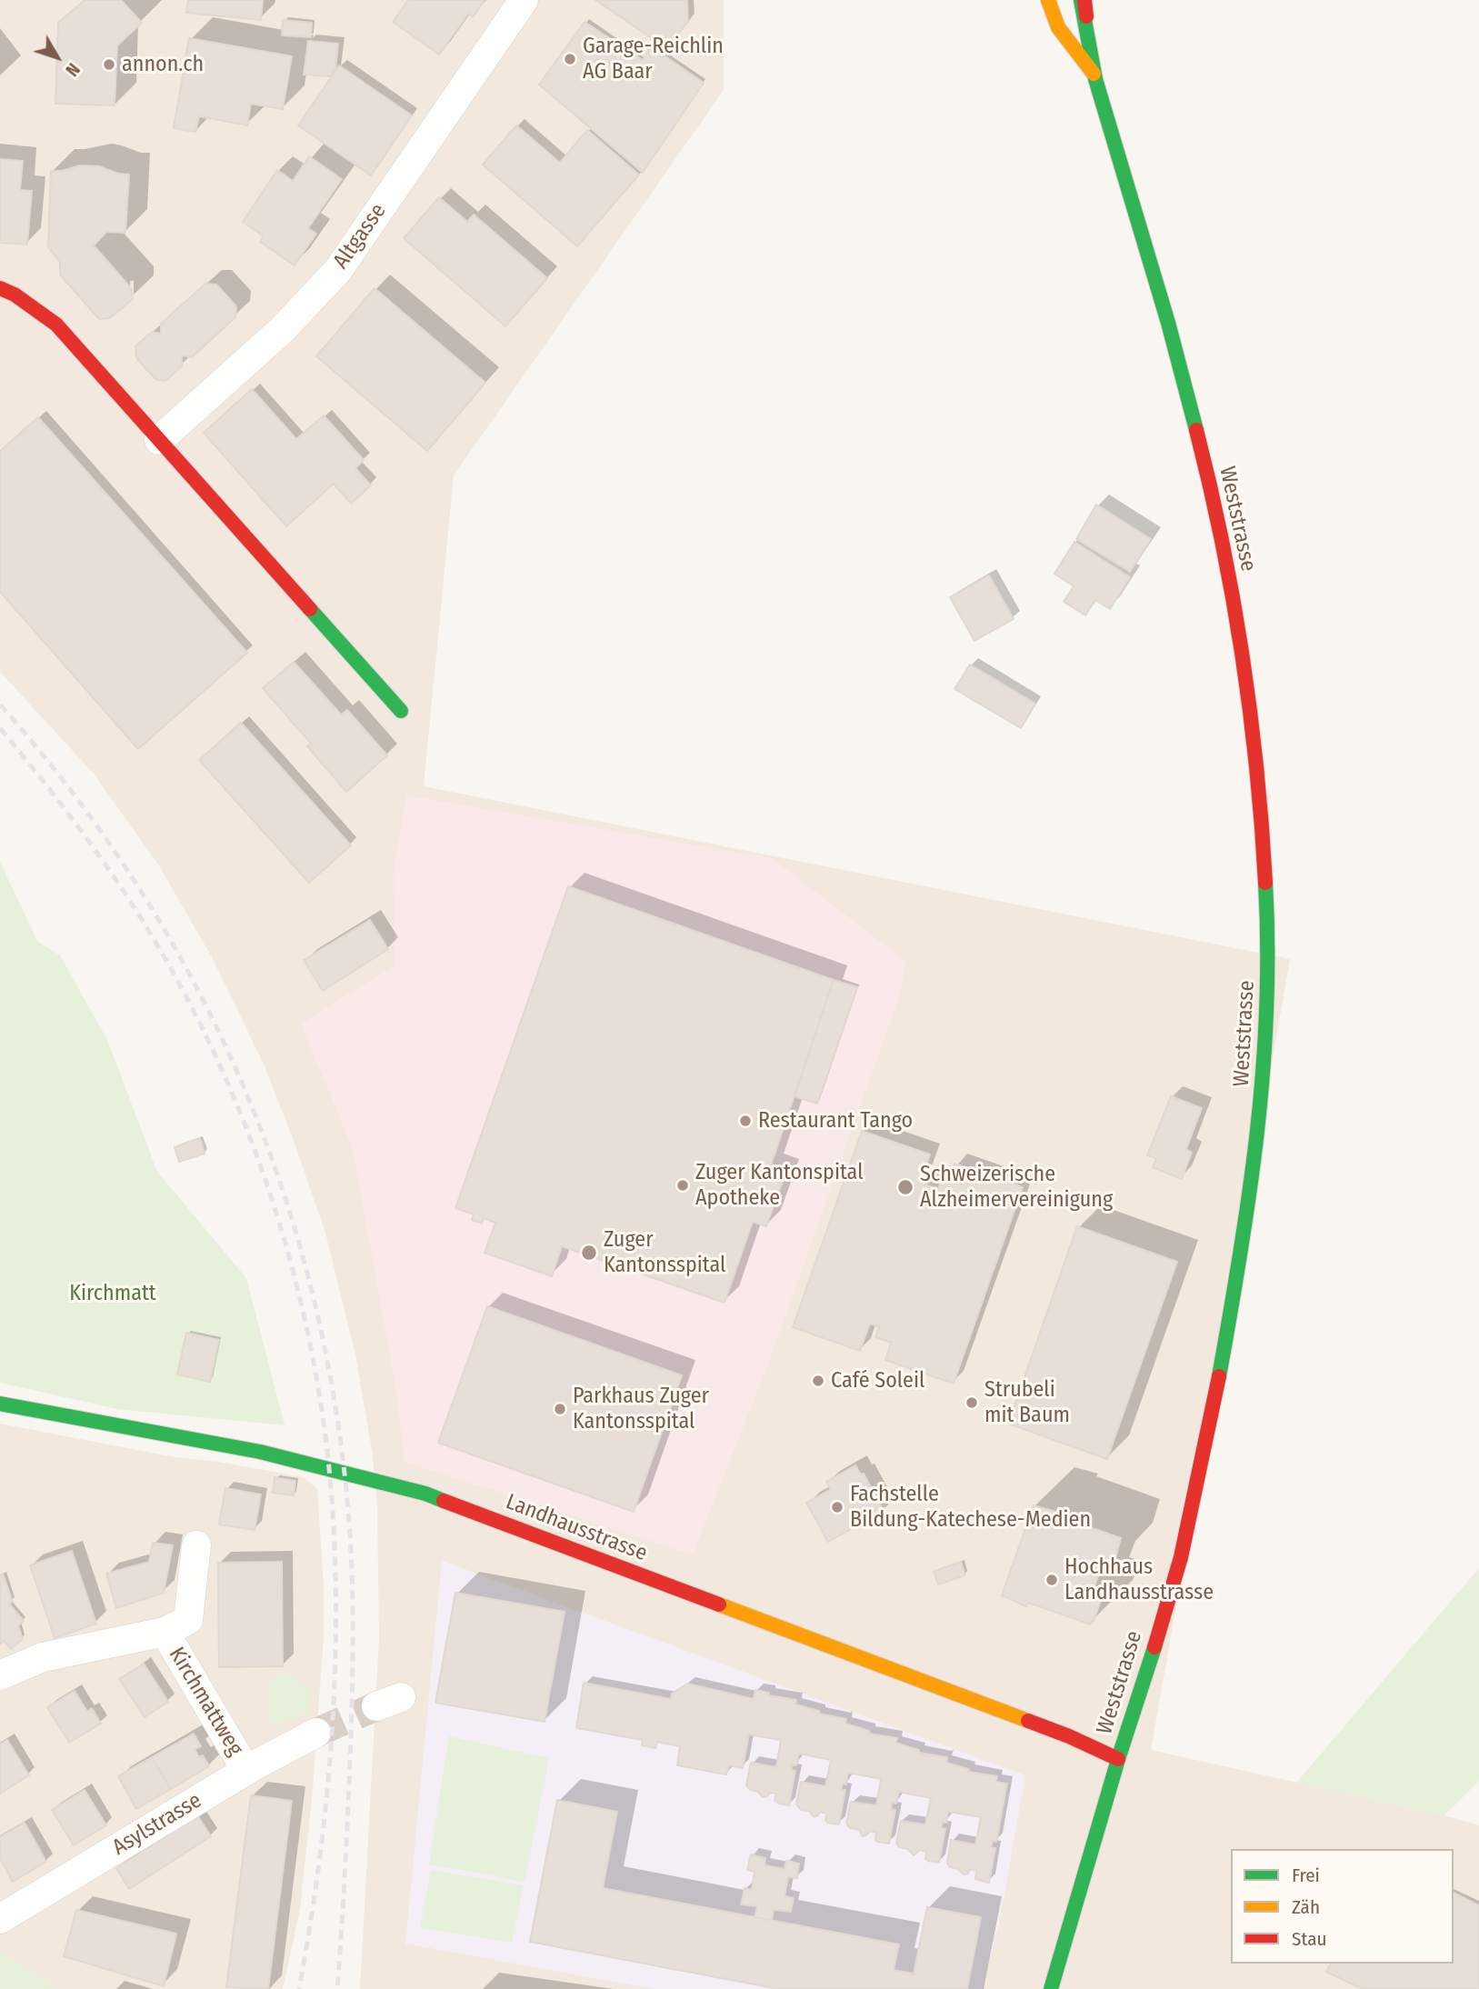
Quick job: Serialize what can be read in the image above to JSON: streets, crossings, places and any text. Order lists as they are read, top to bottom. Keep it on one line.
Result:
{"streets":{"main road":["Weststrasse","Landhausstrasse"],"street":["Altgasse","Kirchmattweg","Asylstrasse"]},"crossings":[["Weststrasse","Landhausstrasse"],["Kirchmattweg","Asylstrasse"]],"parks":["Kirchmatt"],"places":["Garage-Reichlin AG Baar","annon.ch","Restaurant Tango","Zuger Kantonspital Apotheke","Schweizerische Alzheimervereinigung","Zuger Kantonsspital","Café Soleil","Strubeli mit Baum","Parkhaus Zuger Kantonsspital","Fachstelle Bildung-Katechese-Medien","Hochhaus Landhausstrasse"],"legend":["Frei","Zäh","Stau"],"north":"bottom right"}
